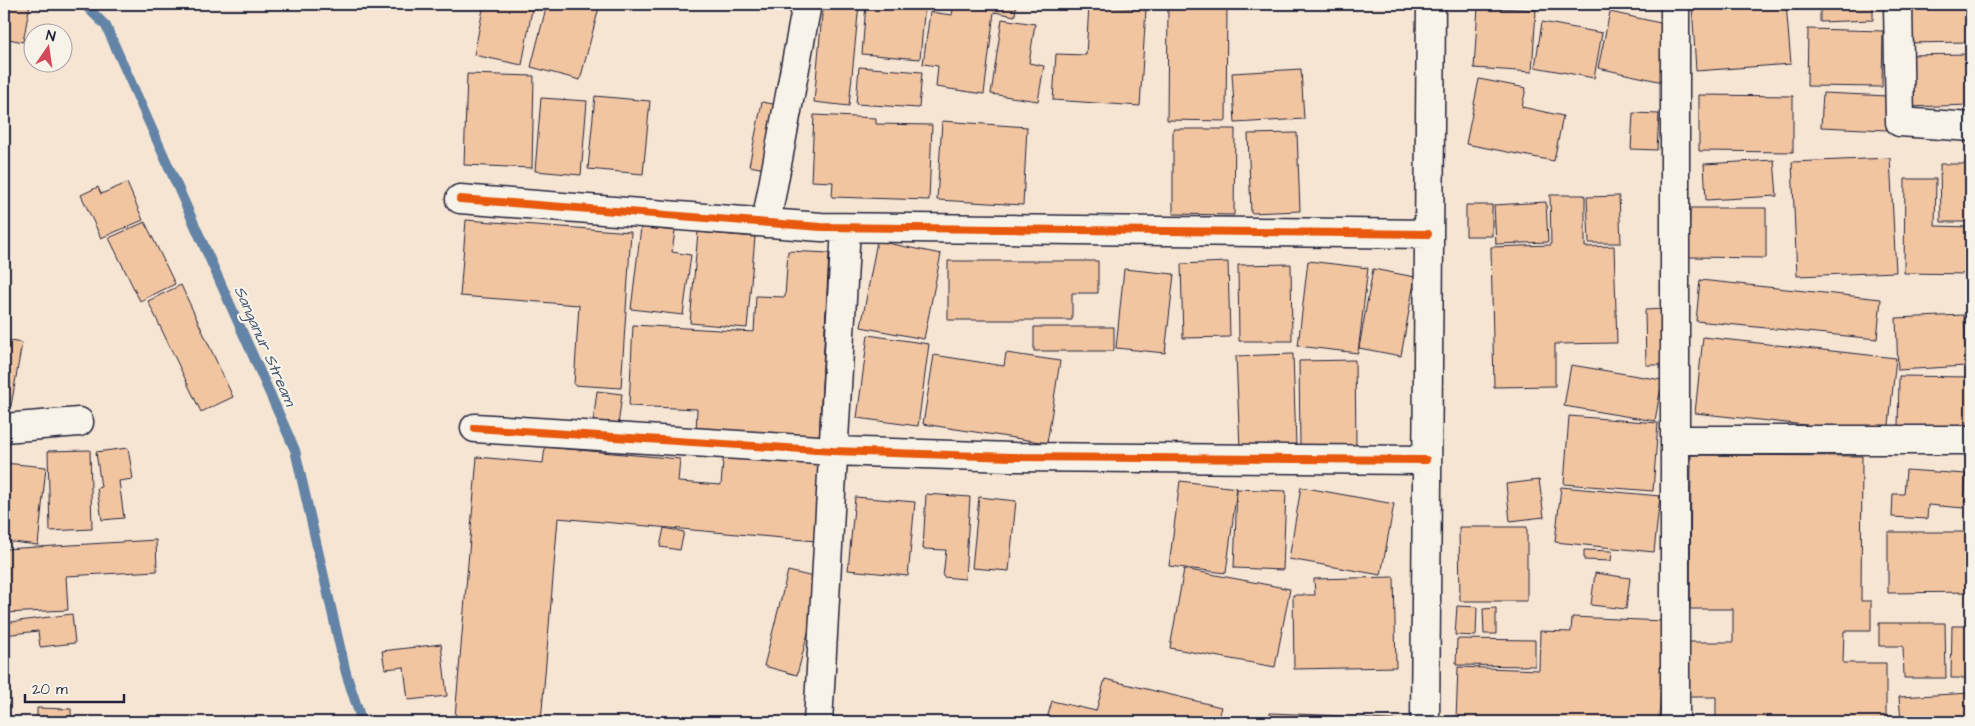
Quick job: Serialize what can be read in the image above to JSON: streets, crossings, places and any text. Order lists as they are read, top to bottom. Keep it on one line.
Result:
{"water":["Sanganur Stream"],"scale_bar":"20 m","north":"top"}
